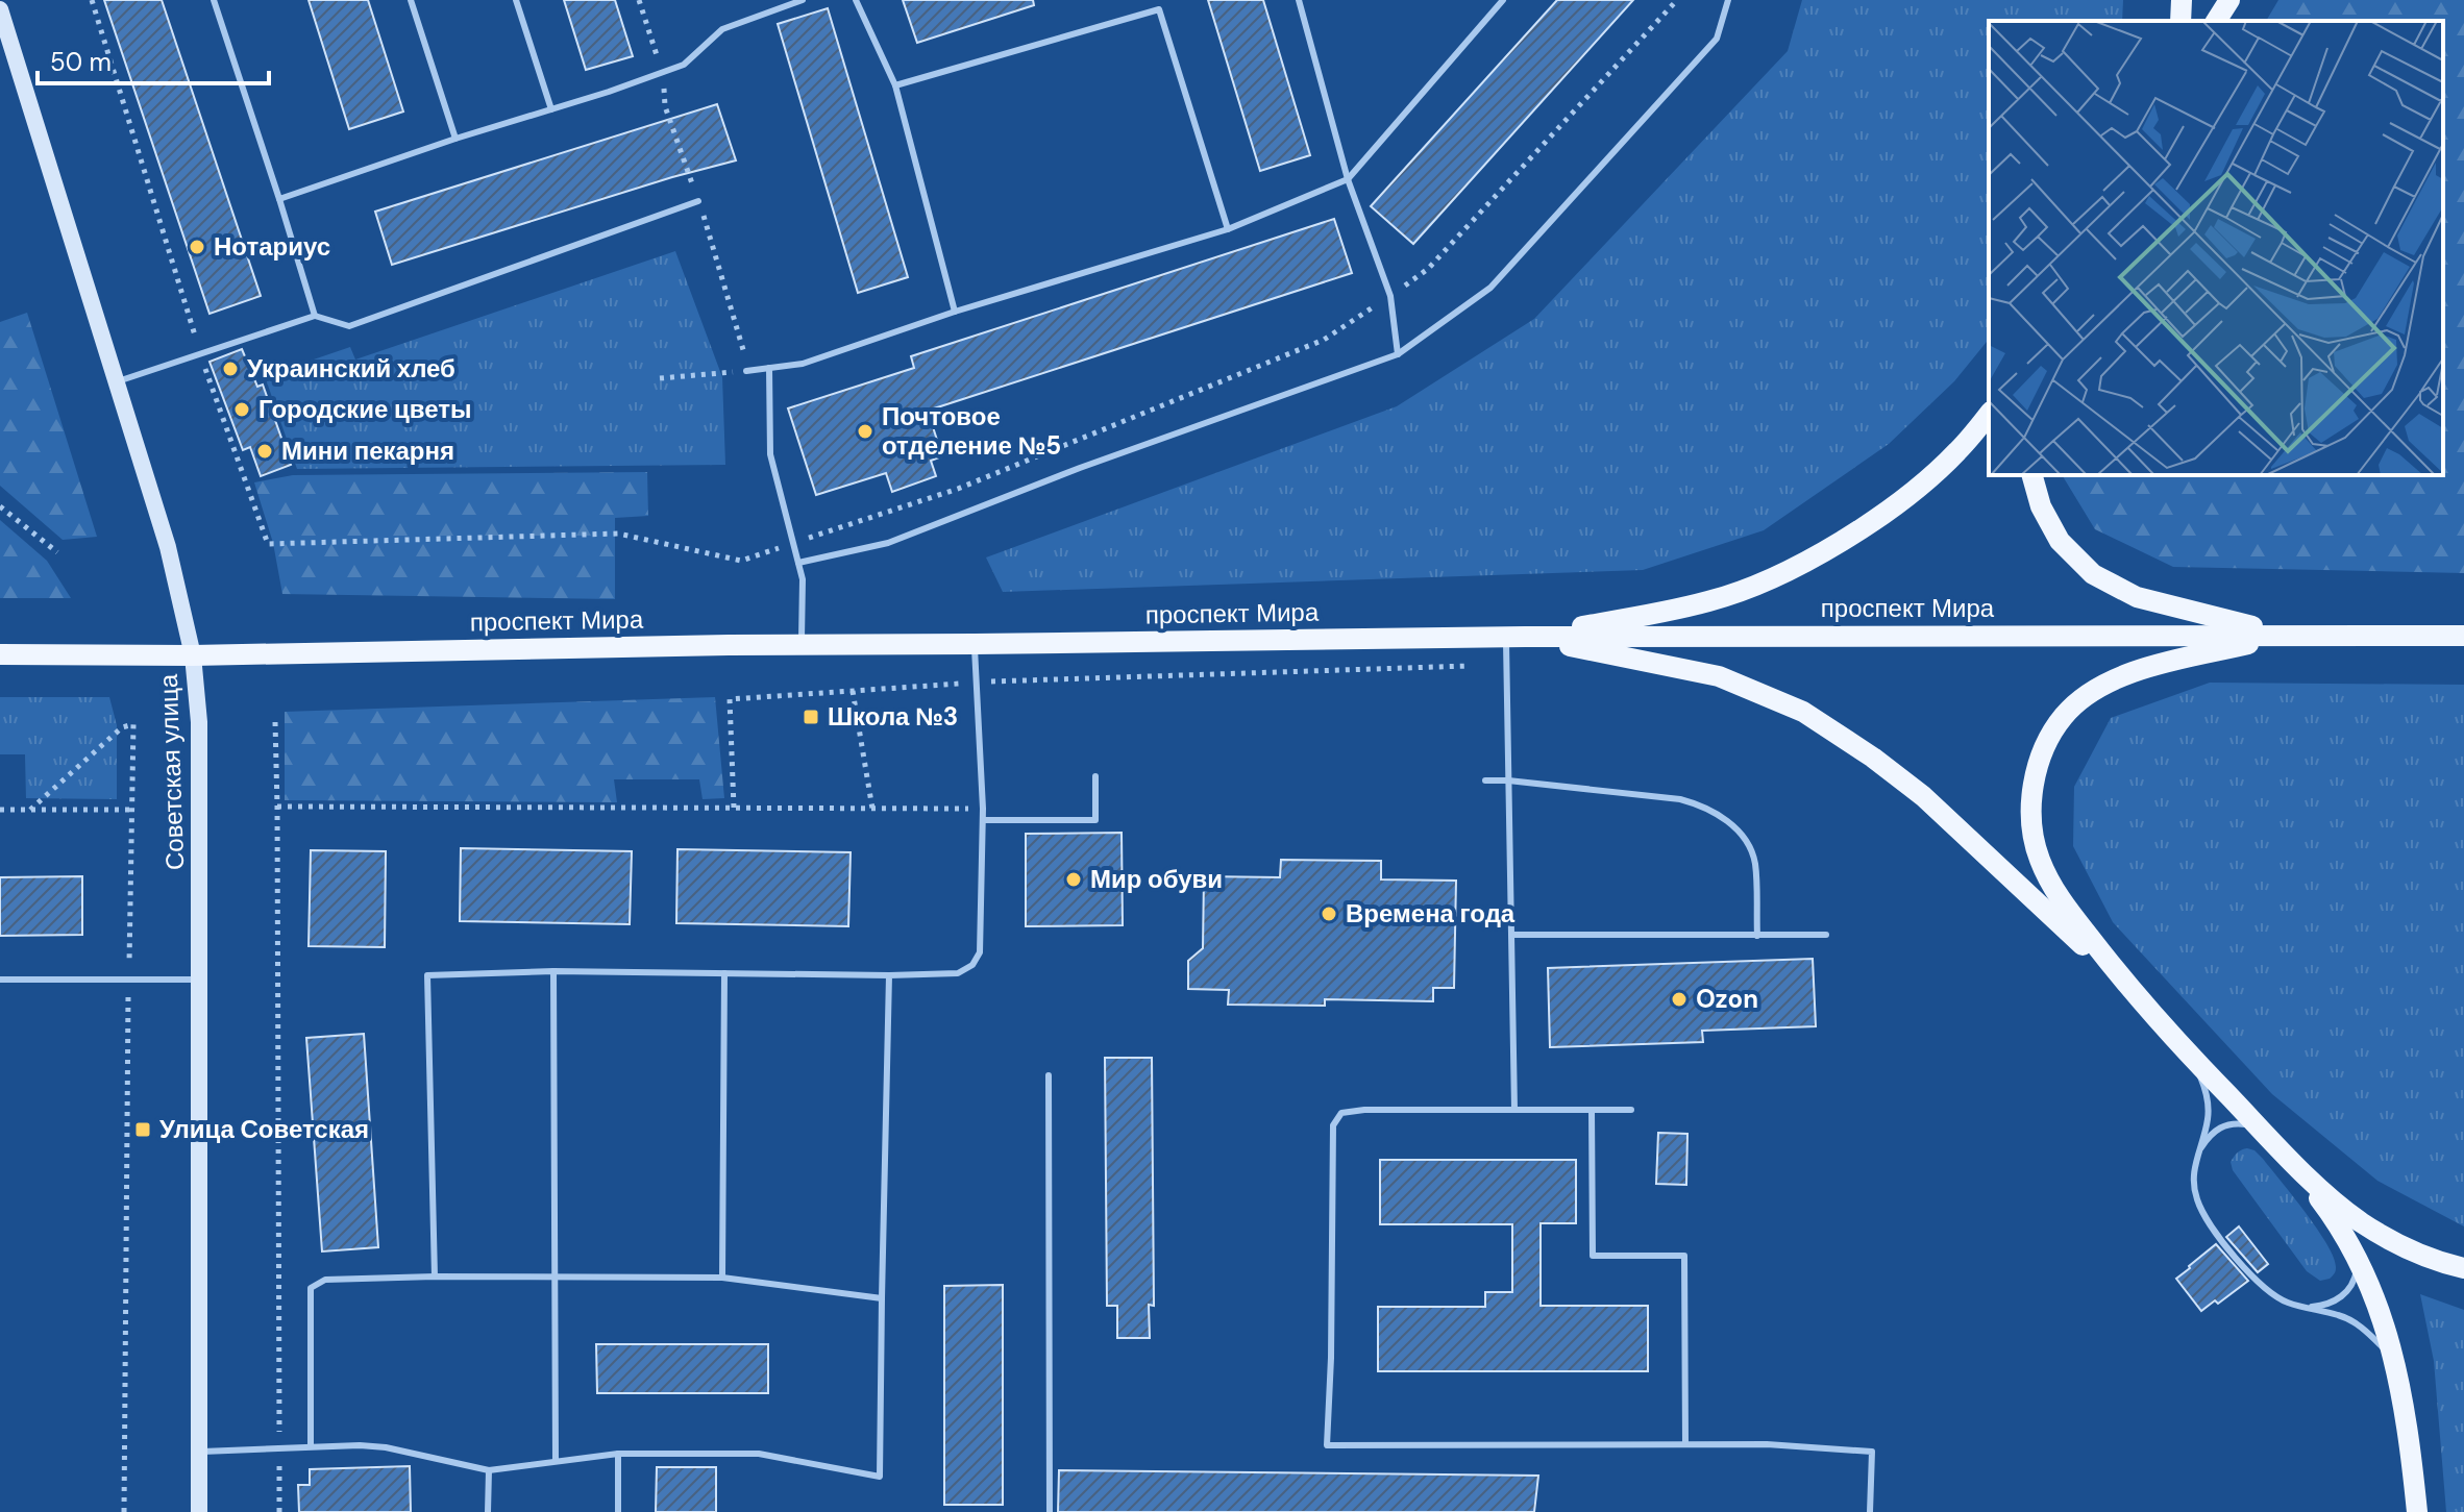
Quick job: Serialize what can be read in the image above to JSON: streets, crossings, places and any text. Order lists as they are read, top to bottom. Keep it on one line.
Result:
{"streets":{"main road":["проспект Мира","Советская улица"]},"crossings":[["проспект Мира","Советская улица"]],"places":{"other":["Нотариус","Украинский хлеб","Городские цветы","Почтовое отделение №5","Мини пекарня","Мир обуви","Времена года","Ozon"],"transit":["Школа №3","Улица Советская"]},"scale_bar":"50 m"}
